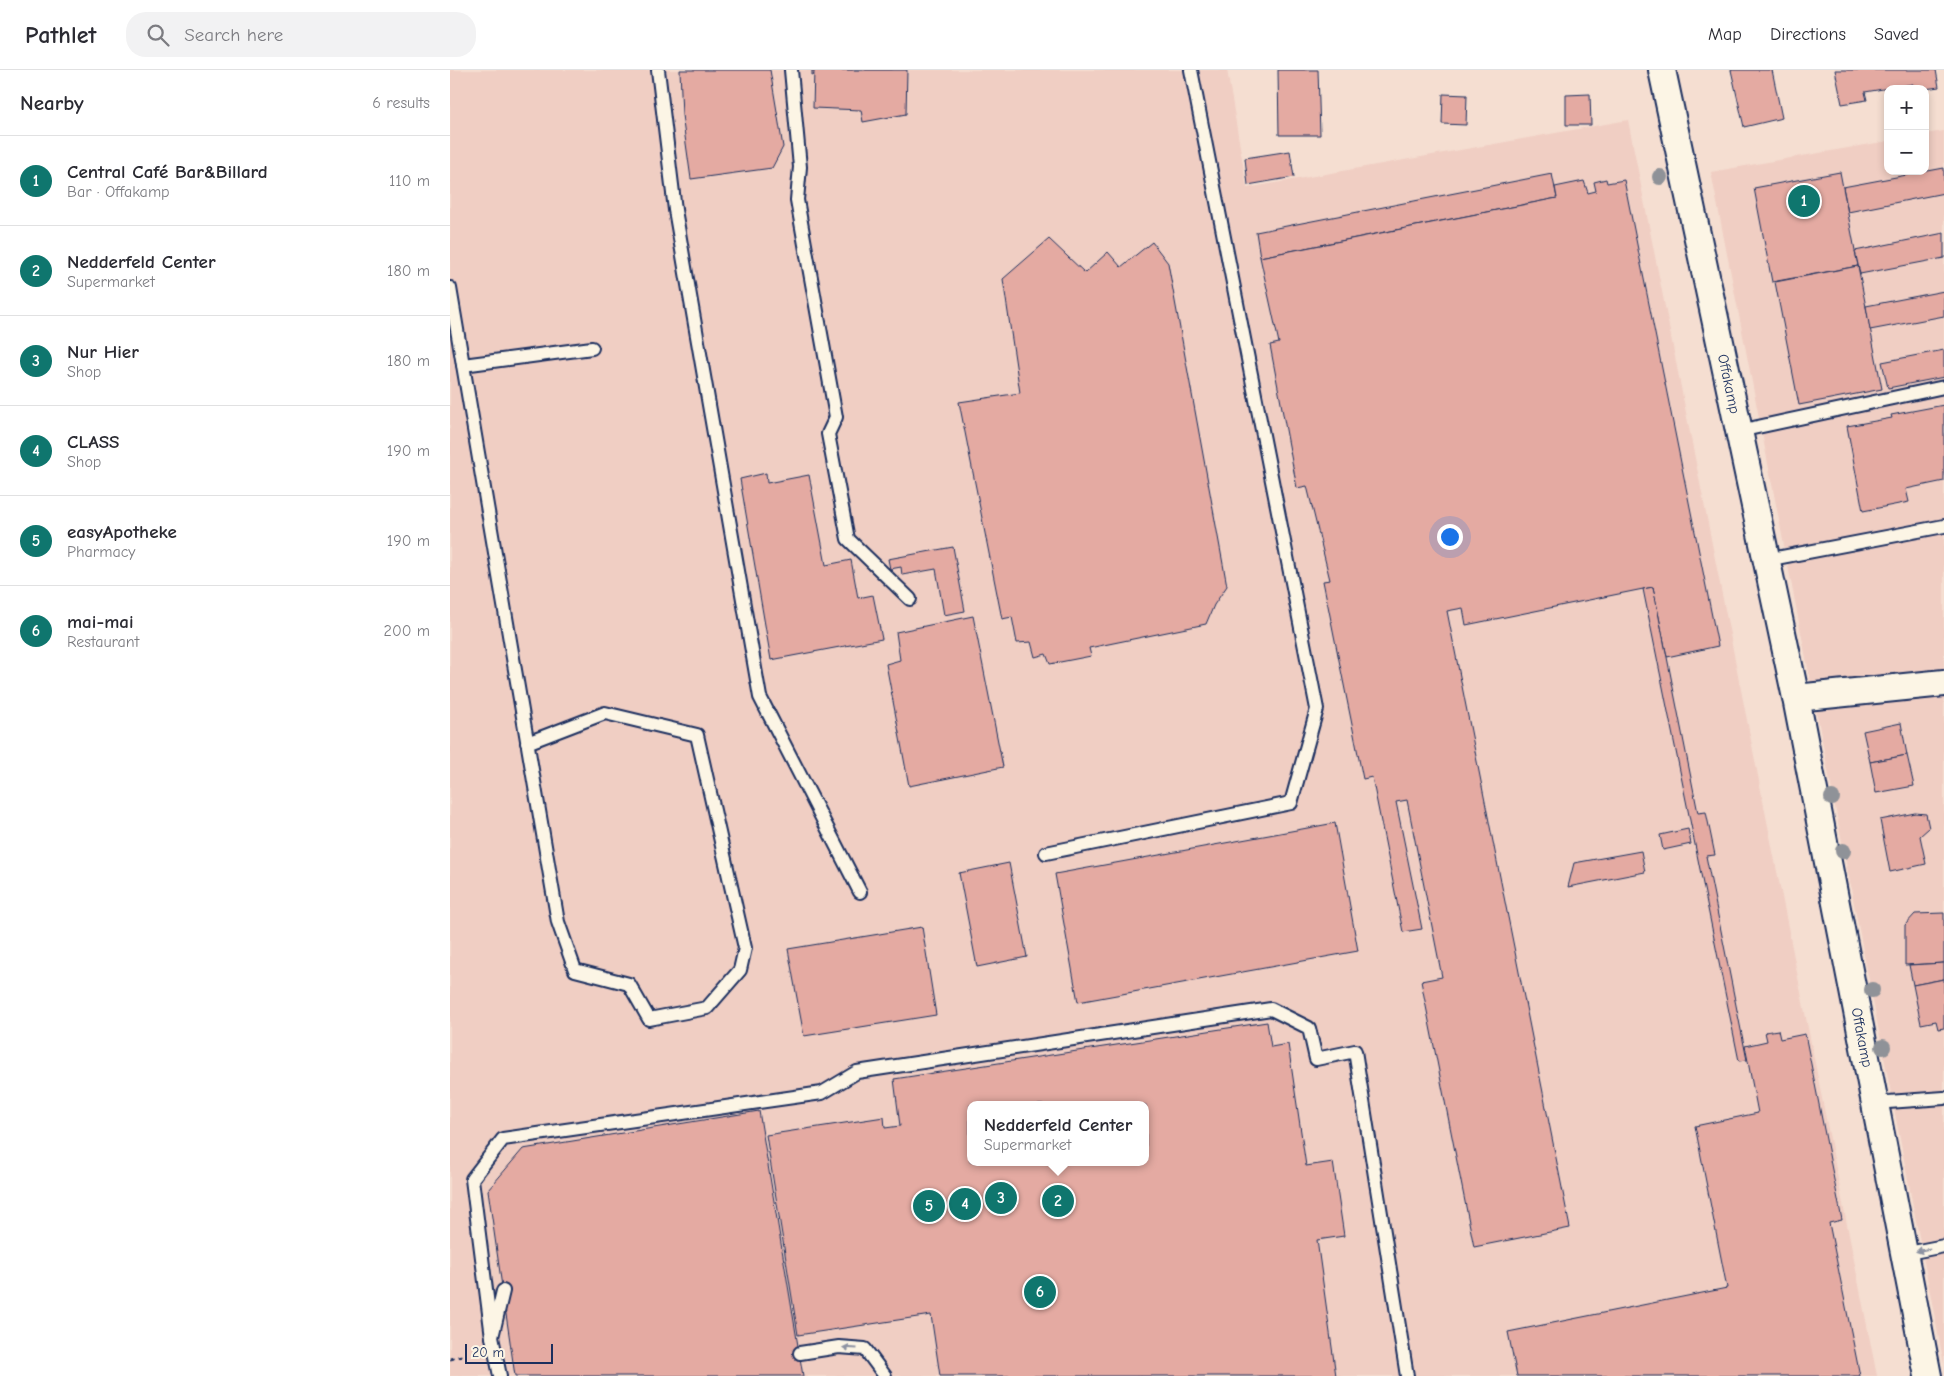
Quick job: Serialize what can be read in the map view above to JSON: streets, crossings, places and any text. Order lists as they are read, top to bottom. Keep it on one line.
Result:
{"streets":{"street":["Offakamp"]},"scale_bar":"20 m","page":{"header":"Pathlet","search":"Search here","nav":["Map","Directions","Saved"],"heading":["Nearby","6 results"],"map_buttons":["+","−"],"list":[{"mark":"1","name":"Central Café Bar&Billard","note":"Bar · Offakamp","value":"110 m"},{"mark":"2","name":"Nedderfeld Center","note":"Supermarket","value":"180 m"},{"mark":"3","name":"Nur Hier","note":"Shop","value":"180 m"},{"mark":"4","name":"CLASS","note":"Shop","value":"190 m"},{"mark":"5","name":"easyApotheke","note":"Pharmacy","value":"190 m"},{"mark":"6","name":"mai-mai","note":"Restaurant","value":"200 m"}],"pins":["1","3","2","4","5","6"],"popup":["Nedderfeld Center","Supermarket"],"scale":"20 m"}}
